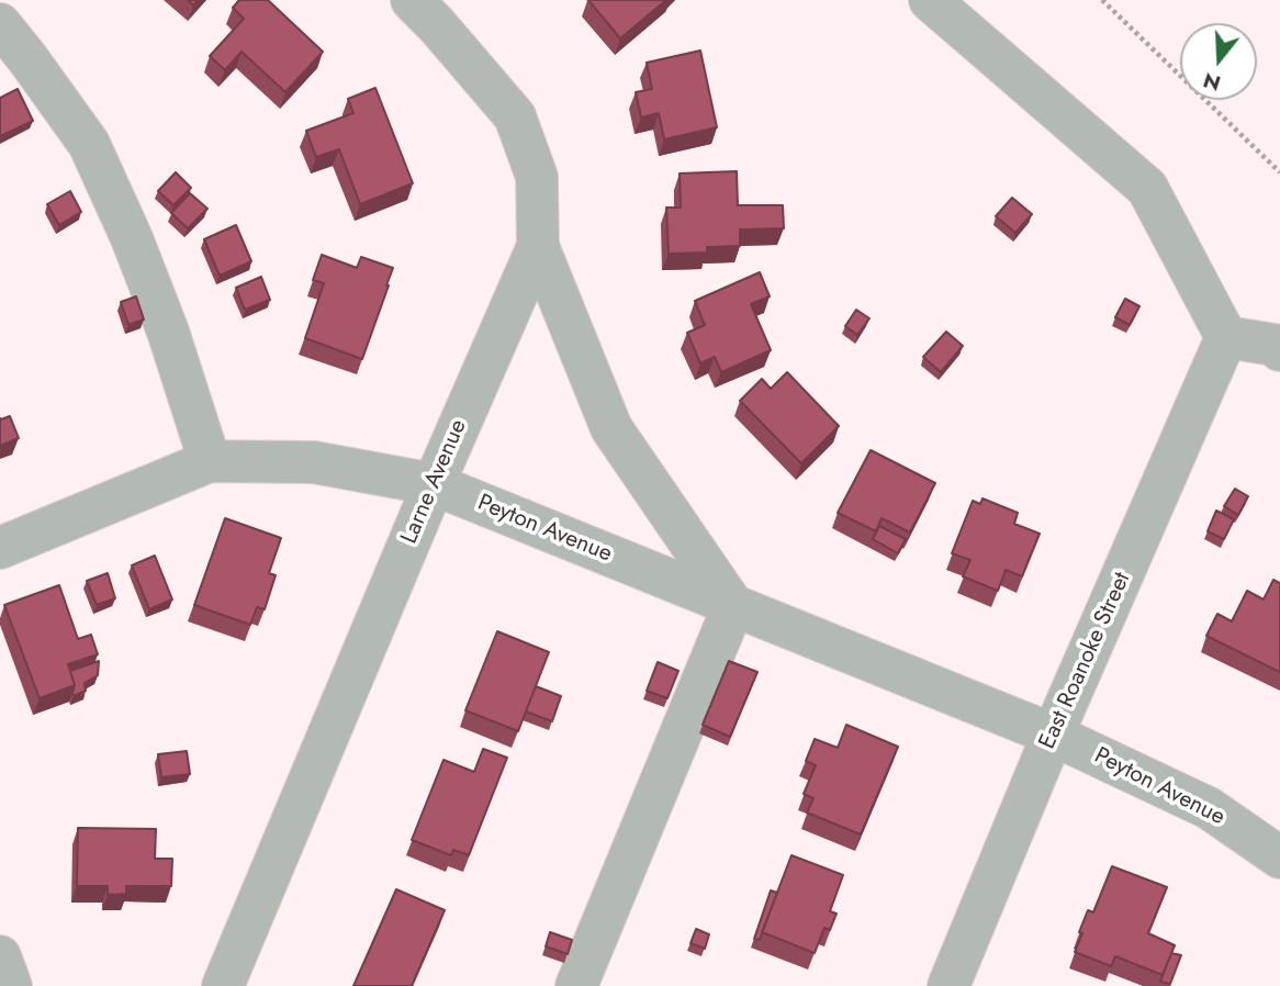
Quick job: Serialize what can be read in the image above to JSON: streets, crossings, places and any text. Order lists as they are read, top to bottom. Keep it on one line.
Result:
{"streets":{"street":["Larne Avenue","Peyton Avenue","East Roanoke Street"]},"crossings":[["Larne Avenue","Peyton Avenue"],["Peyton Avenue","East Roanoke Street"]],"north":"bottom"}
